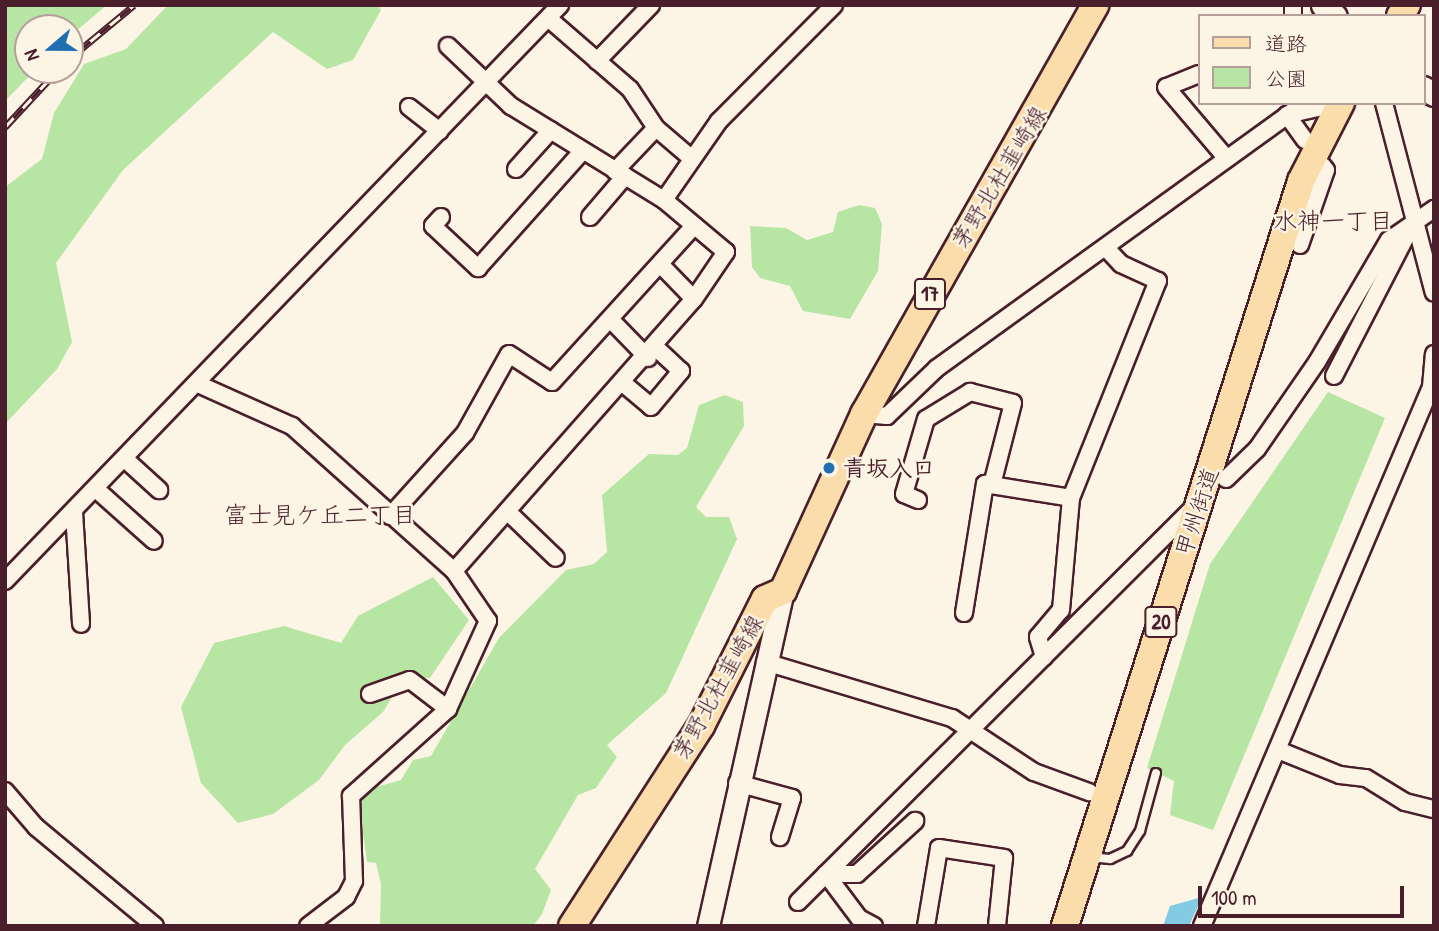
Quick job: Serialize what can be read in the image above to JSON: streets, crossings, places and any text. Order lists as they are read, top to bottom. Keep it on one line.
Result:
{"streets":{"main road":["茅野北杜韮崎線","17","甲州街道","20"]},"districts":["水神一丁目","富士見ケ丘二丁目"],"places":["青坂入口"],"legend":["道路","公園"],"scale_bar":"100 m","north":"left"}
